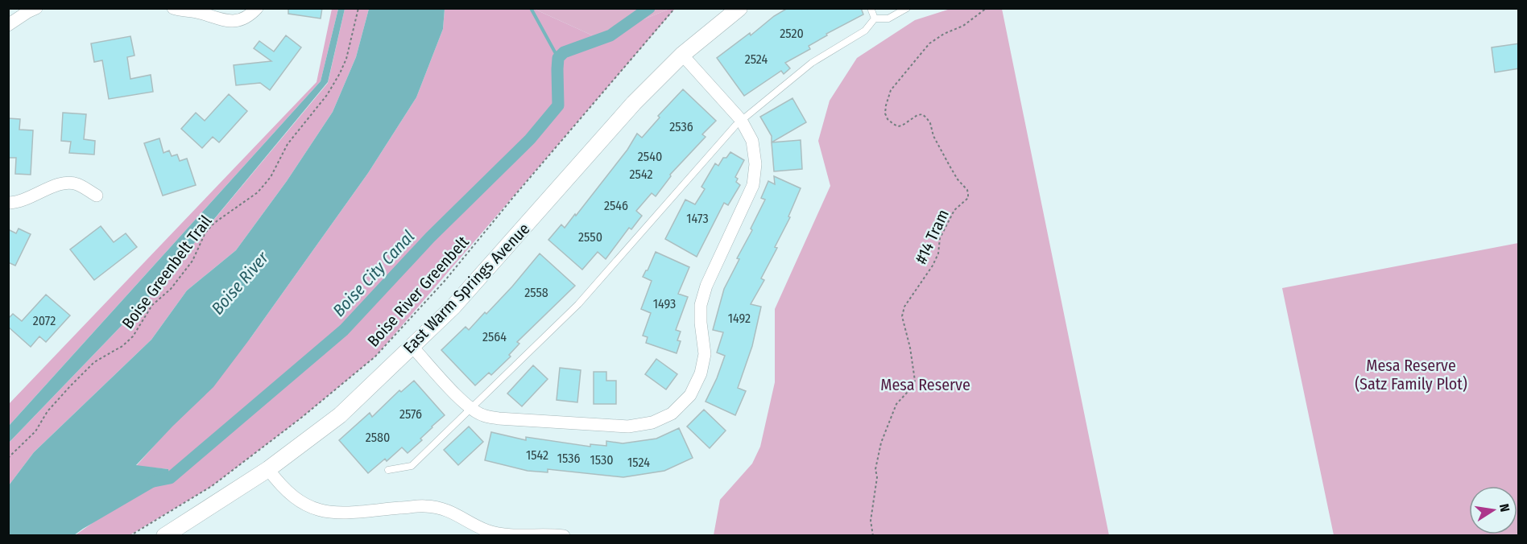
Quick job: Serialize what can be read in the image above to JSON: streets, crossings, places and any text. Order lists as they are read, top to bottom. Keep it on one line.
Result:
{"streets":{"street":["East Warm Springs Avenue"],"path":["#14 Tram","Boise Greenbelt Trail","Boise River Greenbelt"]},"water":["Boise City Canal","Boise River"],"parks":["Mesa Reserve (Satz Family Plot)","Mesa Reserve"],"house_numbers":["2520","2524","2536","2540","2542","2546","1473","2550","2558","1493","1492","2072","2564","2576","2580","1542","1536","1530","1524"],"north":"right"}
